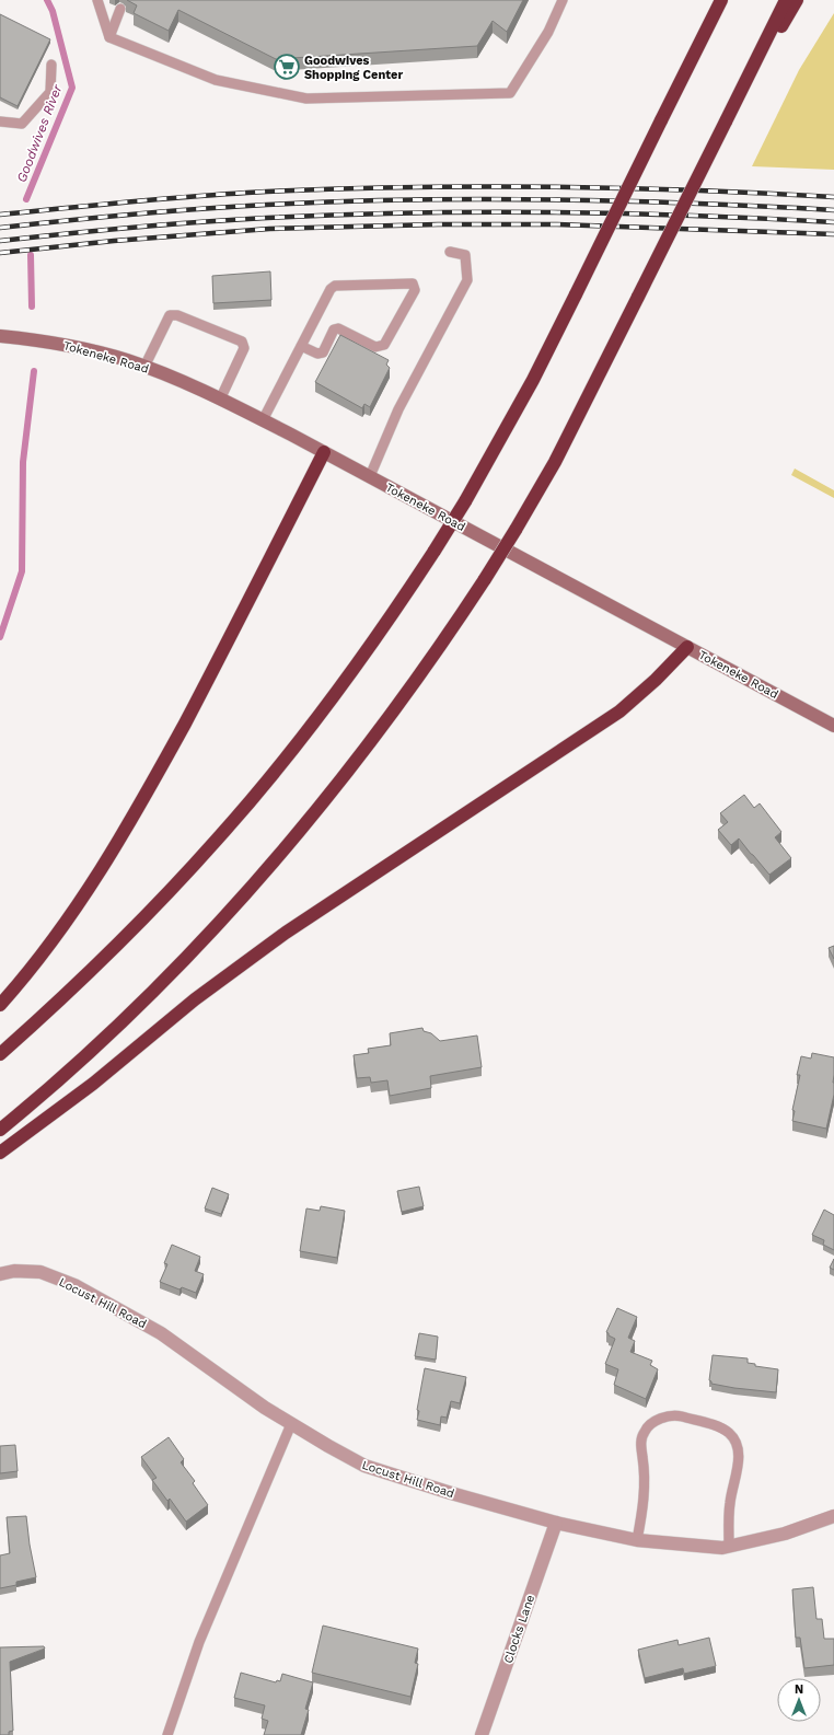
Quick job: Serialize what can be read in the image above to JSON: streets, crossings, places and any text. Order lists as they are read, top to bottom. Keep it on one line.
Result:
{"streets":{"main road":["Tokeneke Road"],"street":["Locust Hill Road","Clocks Lane"]},"crossings":[["Locust Hill Road","Clocks Lane"]],"water":["Goodwives River"],"places":{"supermarket":["Goodwives Shopping Center"]},"north":"top"}
